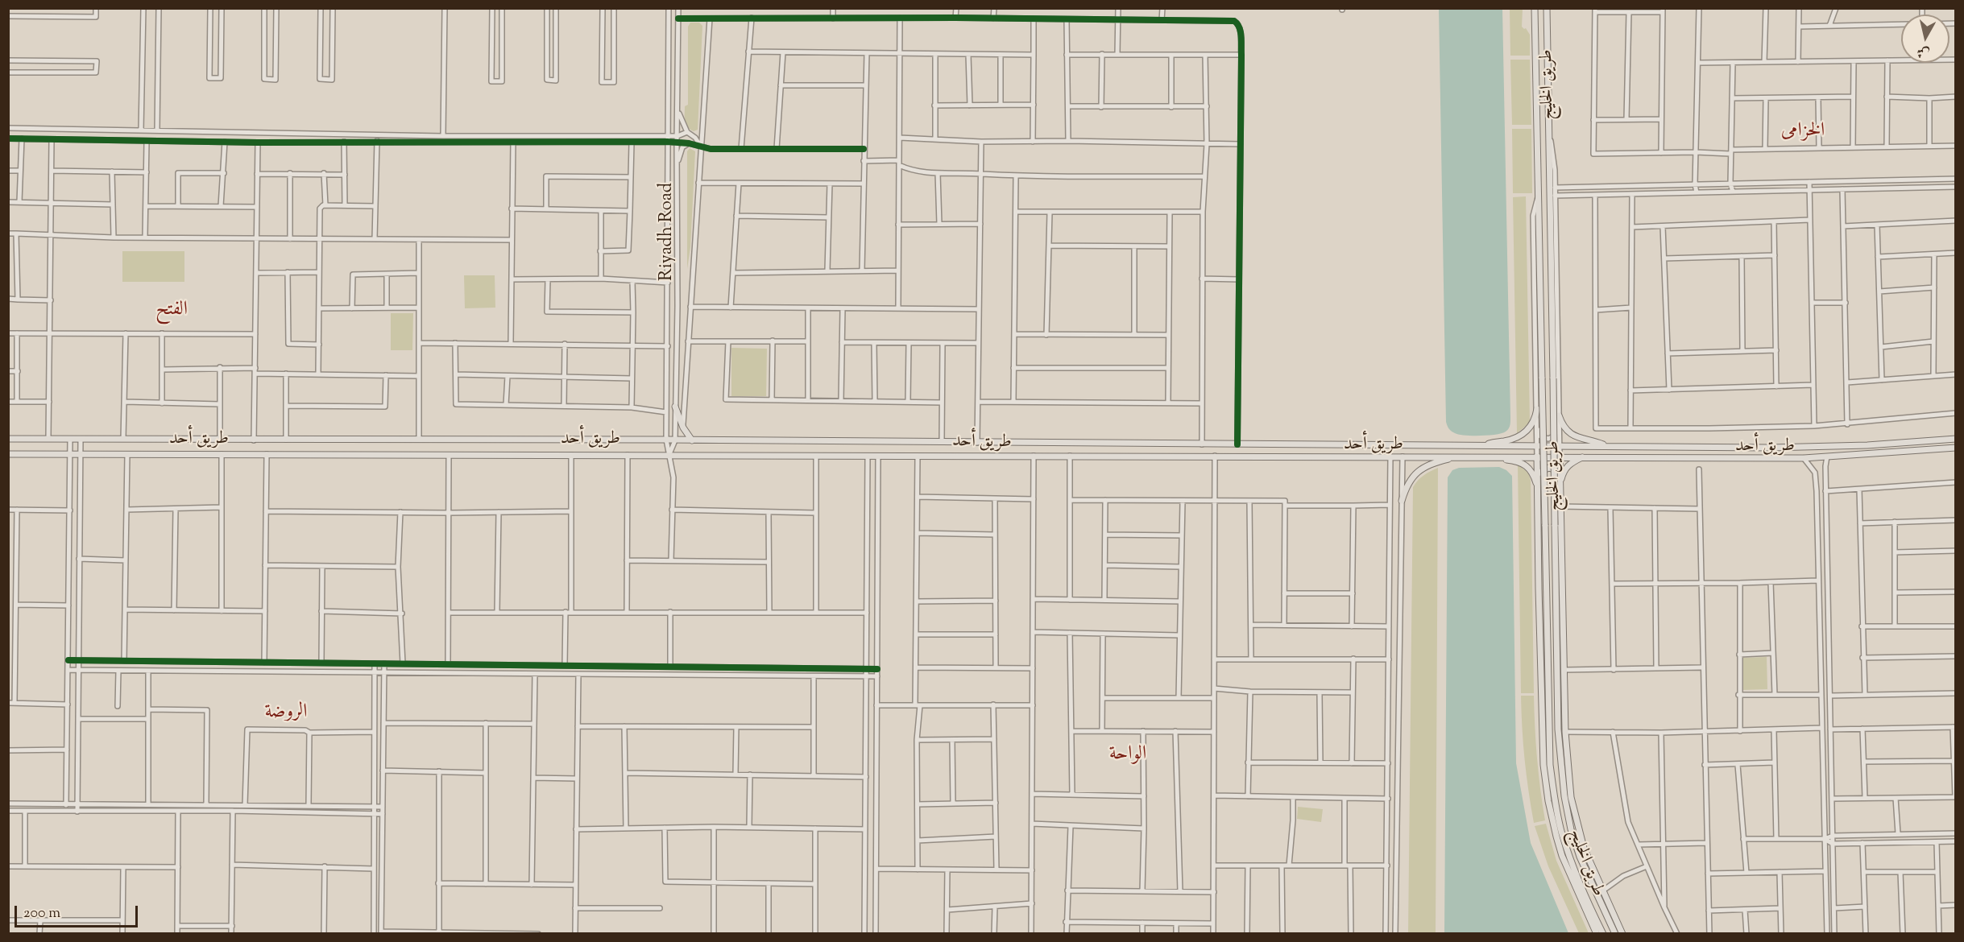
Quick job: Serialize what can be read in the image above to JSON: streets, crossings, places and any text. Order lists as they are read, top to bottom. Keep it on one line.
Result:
{"streets":{"main road":["طريق الخليج","طريق أحد"],"street":["Riyadh Road"]},"crossings":[["Riyadh Road","طريق أحد"]],"districts":["الخزامى","الفتح","الروضة","الواحة"],"scale_bar":"200 m","north":"bottom"}
